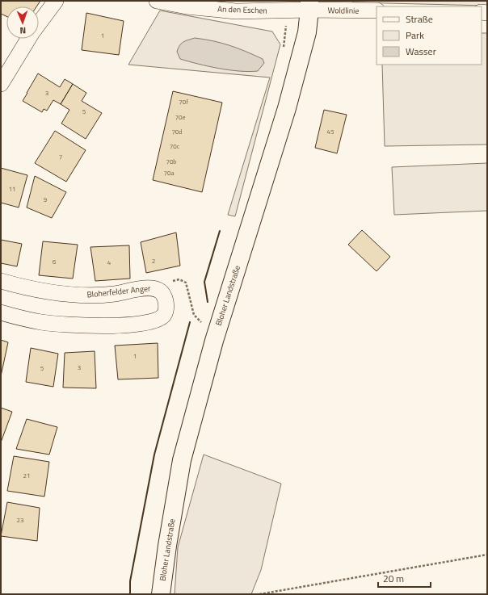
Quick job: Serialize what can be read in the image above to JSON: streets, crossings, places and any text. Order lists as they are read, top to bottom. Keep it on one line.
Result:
{"streets":{"street":["An den Eschen","Woldlinie","Bloherfelder Anger","Bloher Landstraße"]},"crossings":[["An den Eschen","Woldlinie"],["An den Eschen","Bloher Landstraße"],["Woldlinie","Bloher Landstraße"]],"house_numbers":["1","3","70f","5","70e","70d","45","70c","7","70b","70a","11","9","2","6","4","1","3","5","21","23"],"legend":["Straße","Park","Wasser"],"scale_bar":"20 m","north":"bottom"}
